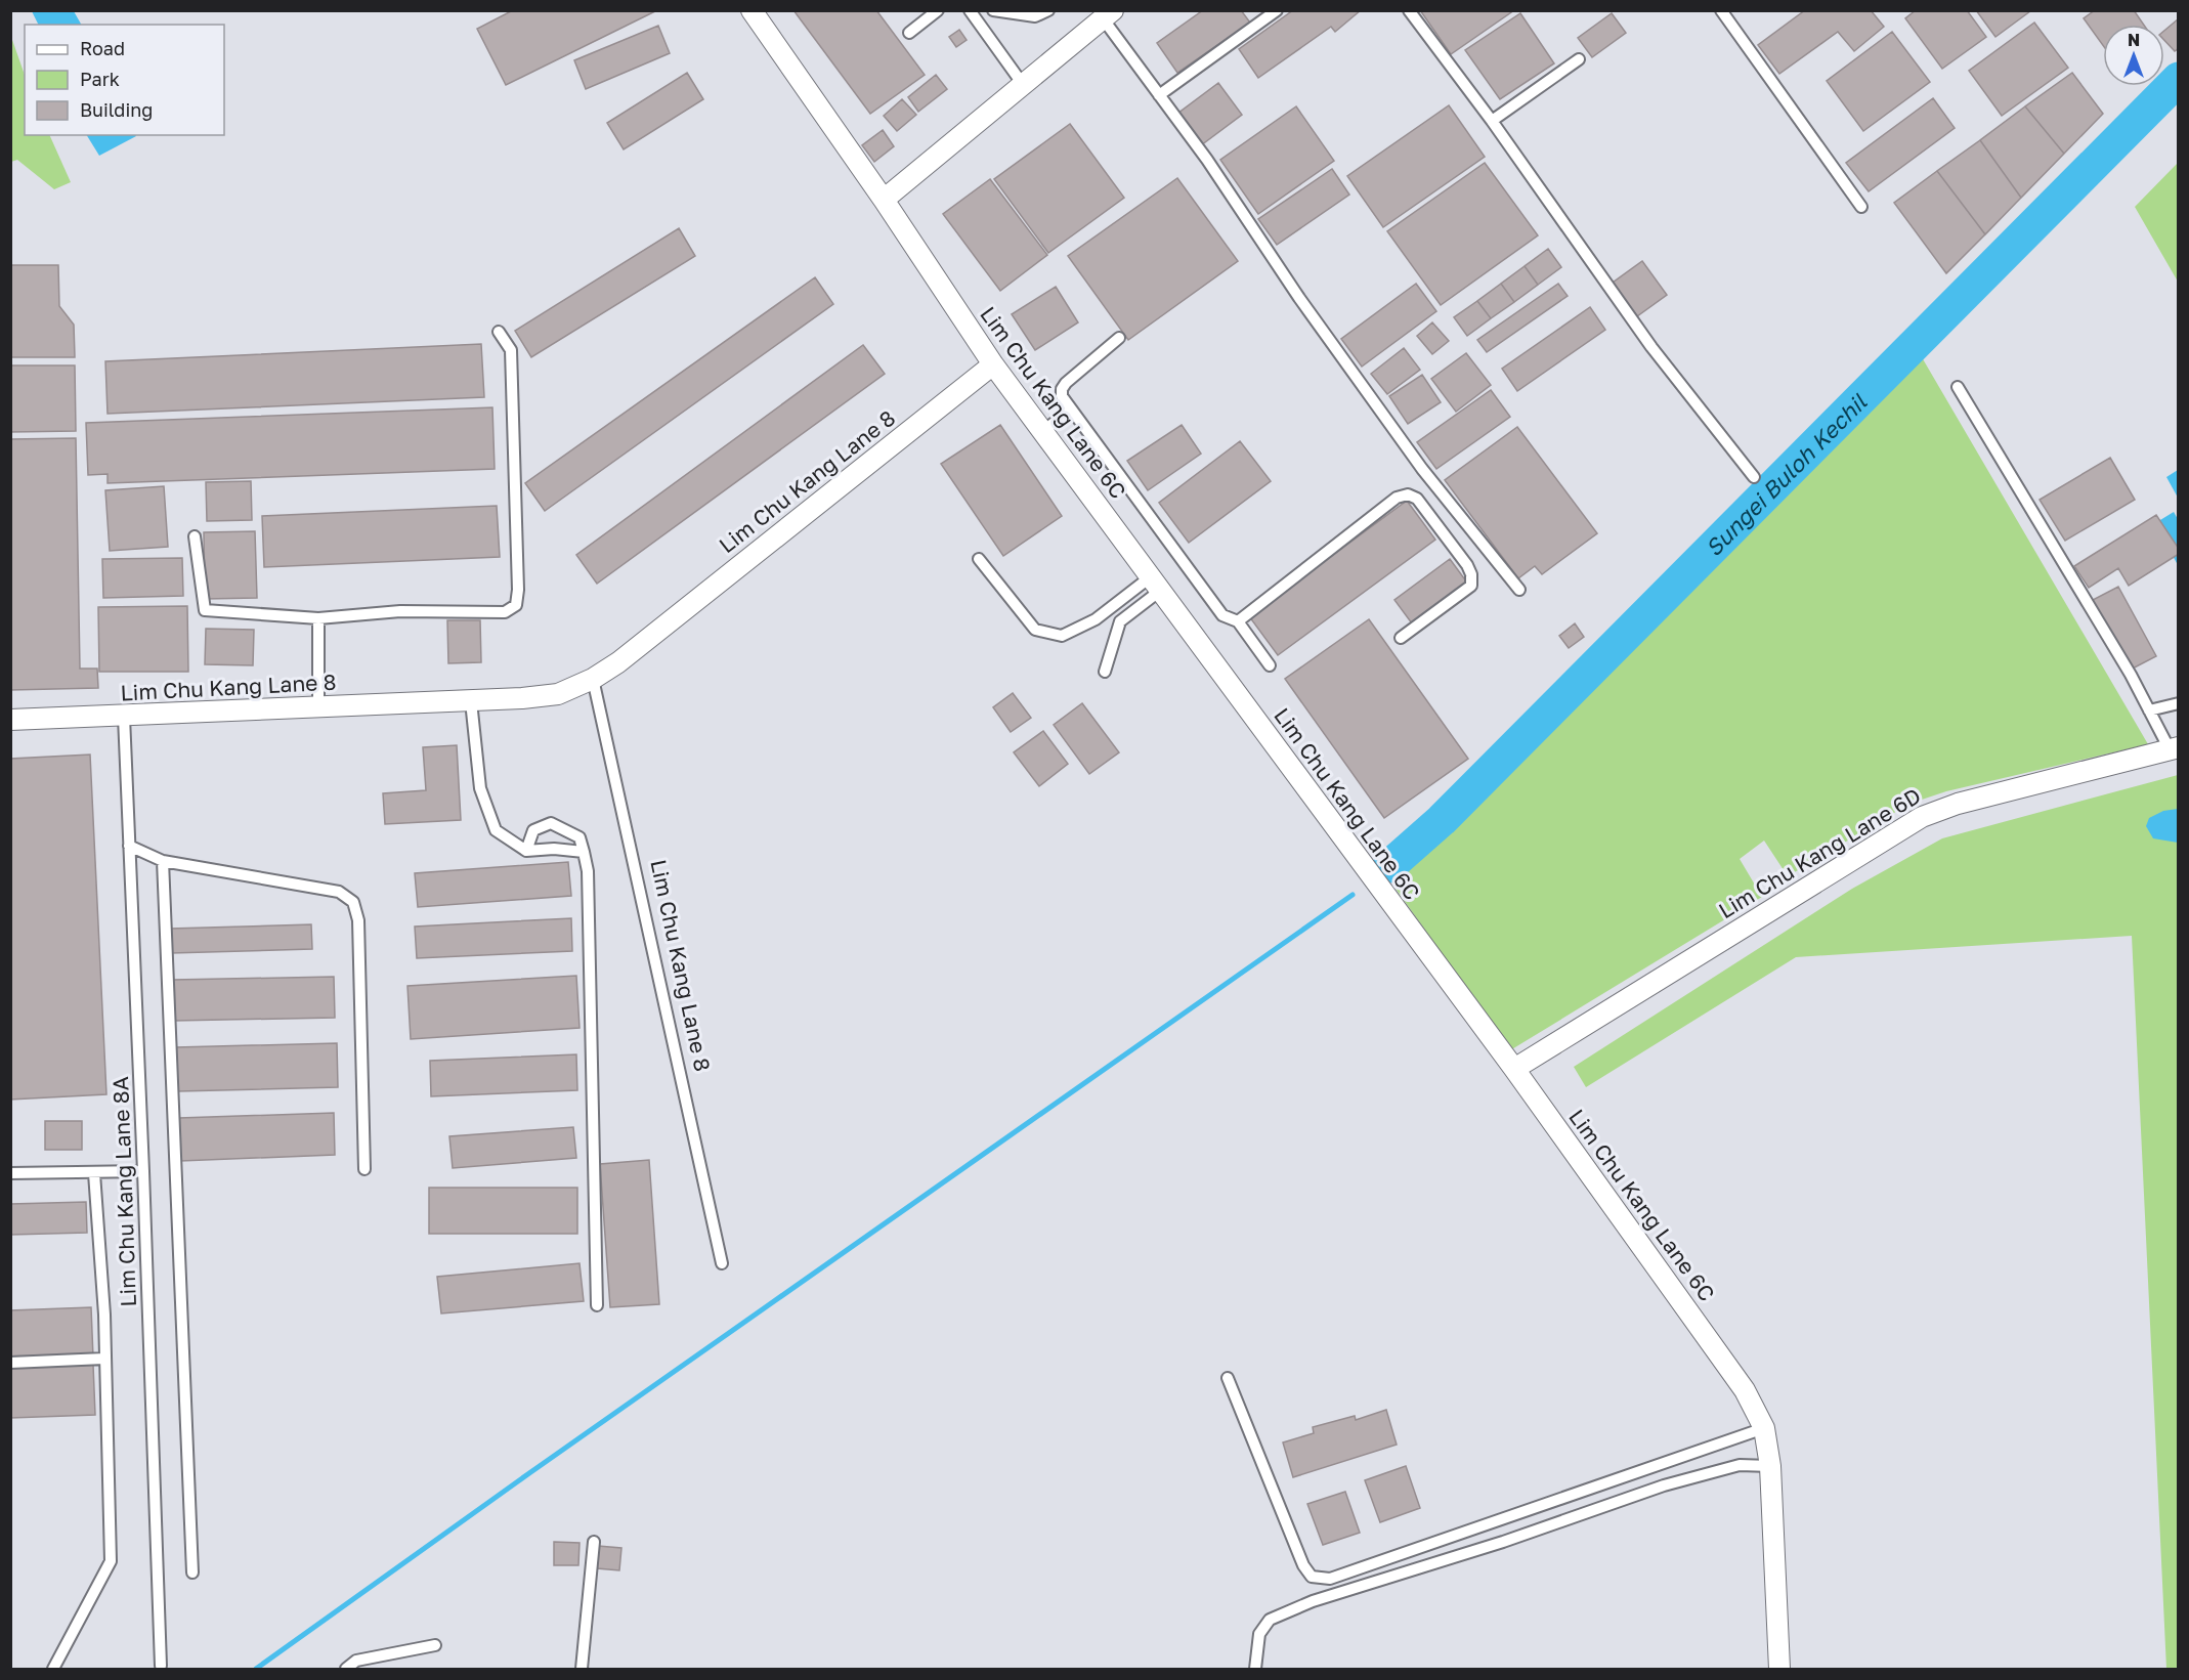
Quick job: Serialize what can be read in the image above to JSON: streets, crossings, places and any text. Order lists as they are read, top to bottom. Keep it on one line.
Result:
{"streets":{"street":["Lim Chu Kang Lane 6C","Lim Chu Kang Lane 8","Lim Chu Kang Lane 6D"],"lane":["Lim Chu Kang Lane 8A"]},"crossings":[["Lim Chu Kang Lane 6C","Lim Chu Kang Lane 8"],["Lim Chu Kang Lane 6C","Lim Chu Kang Lane 6D"],["Lim Chu Kang Lane 8","Lim Chu Kang Lane 8A"]],"water":["Sungei Buloh Kechil"],"legend":["Road","Park","Building"],"north":"top"}
